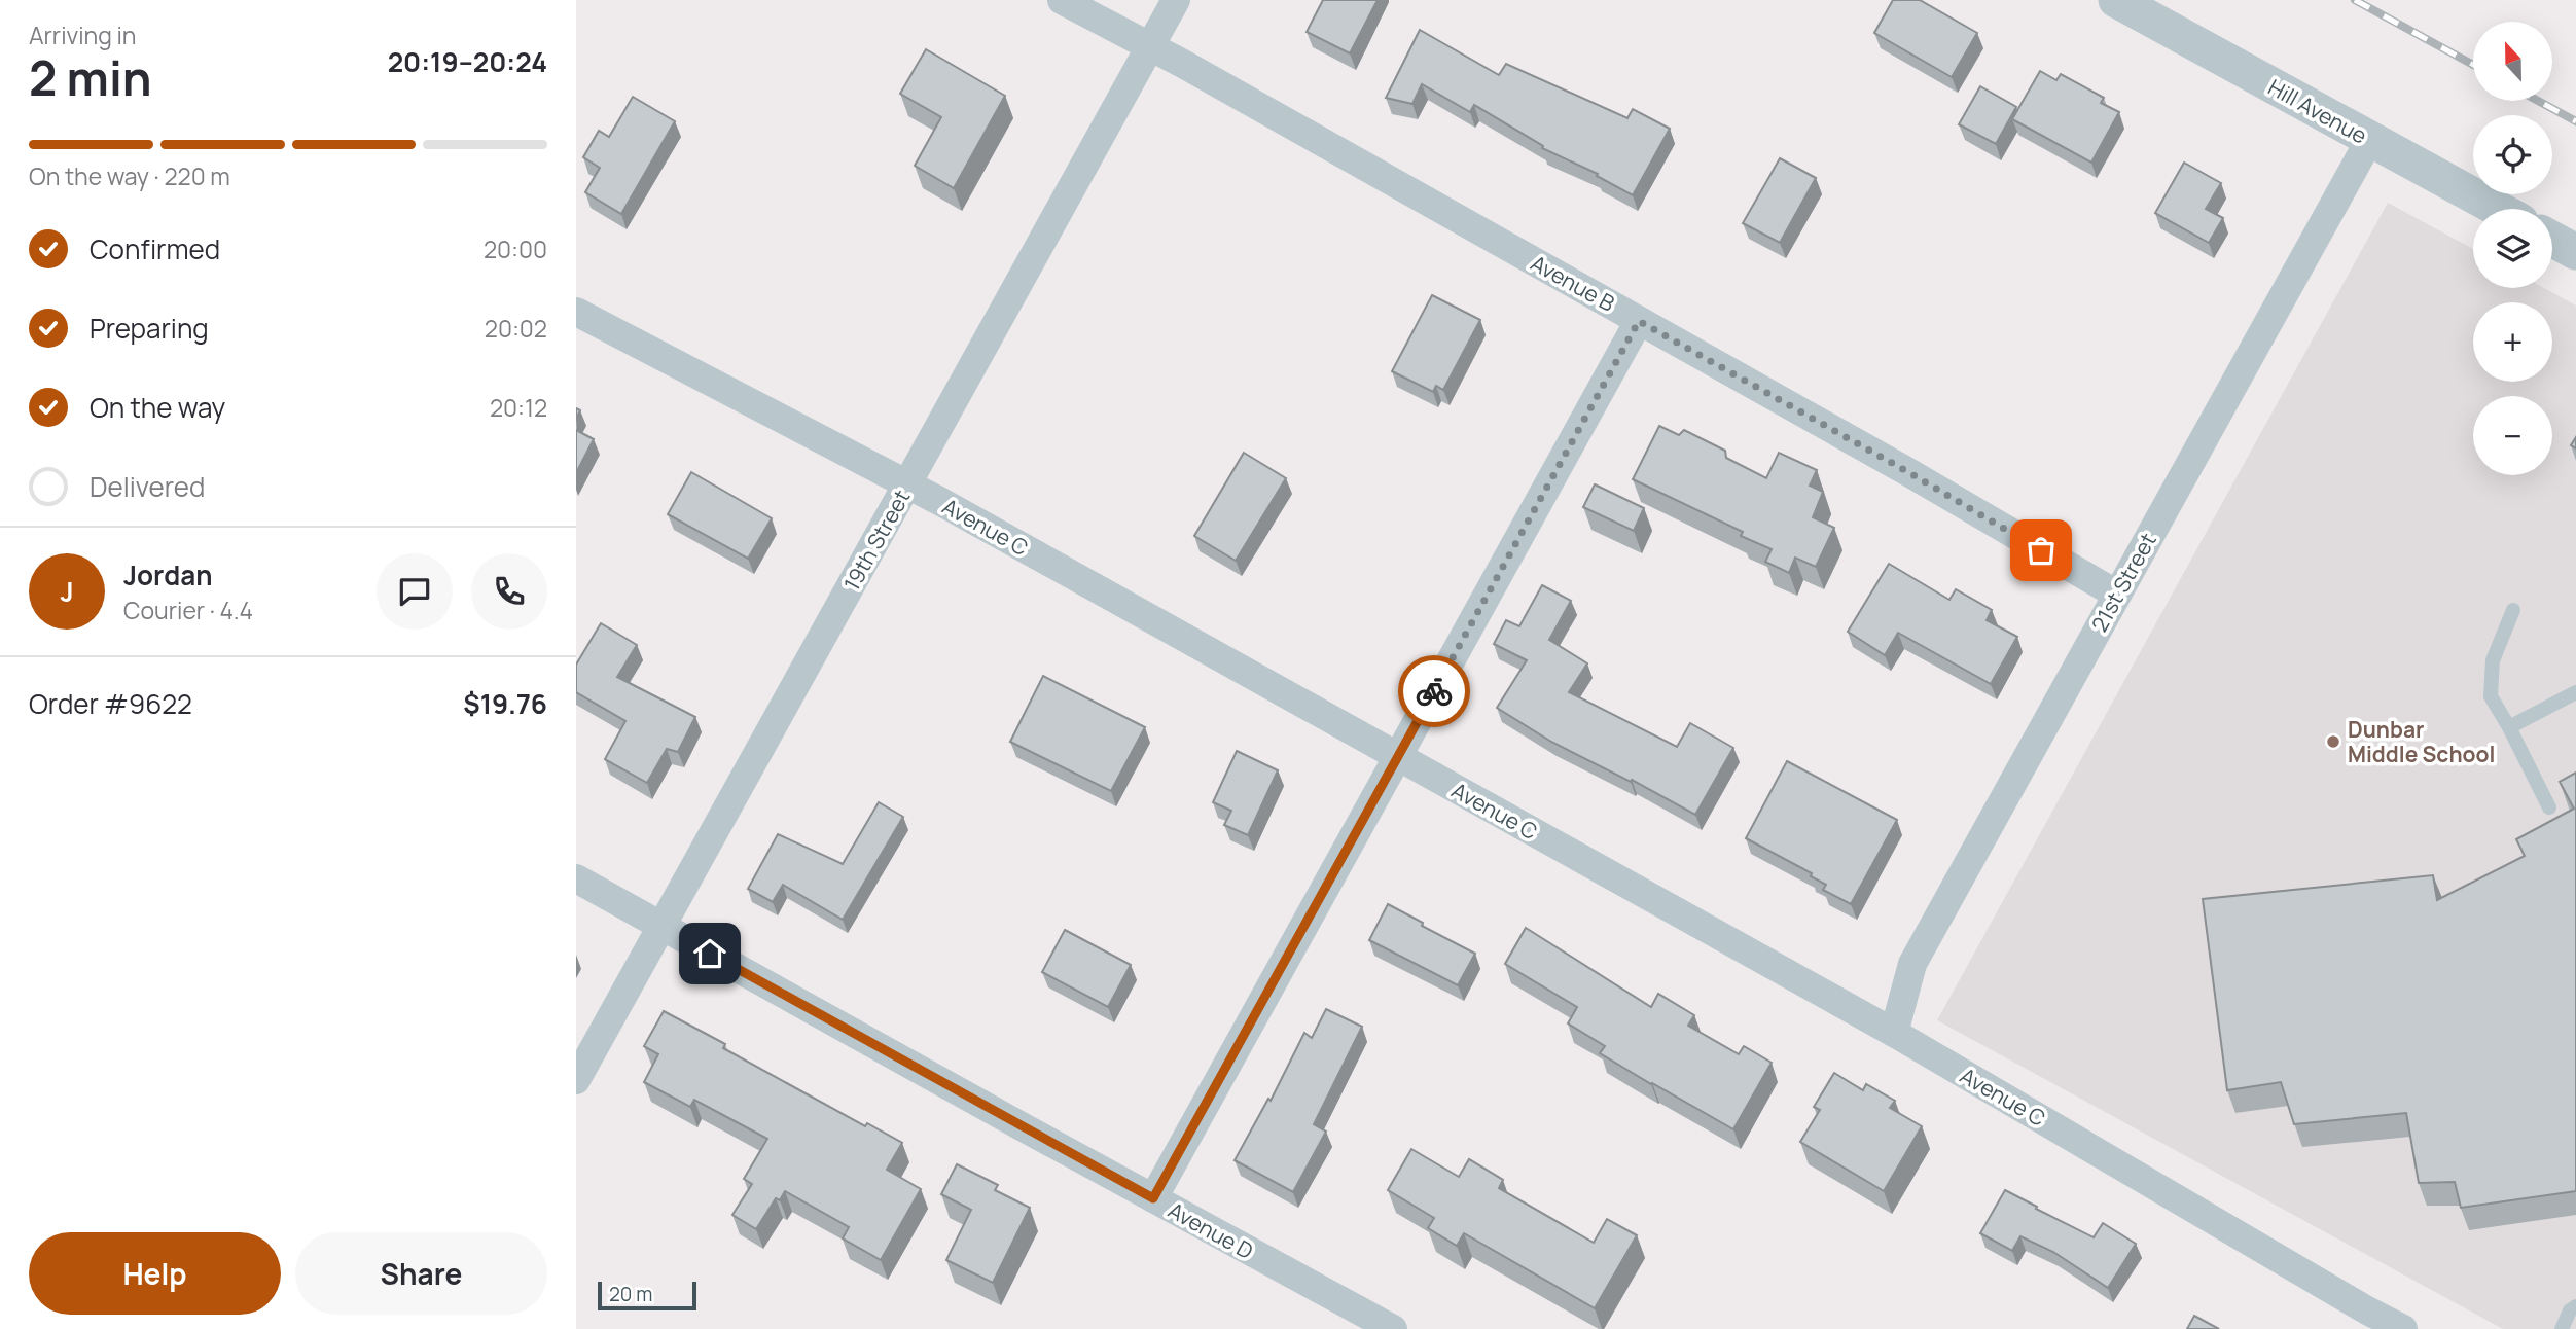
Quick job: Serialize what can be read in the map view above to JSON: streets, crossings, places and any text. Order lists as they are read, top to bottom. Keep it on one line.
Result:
{"streets":{"street":["Hill Avenue","Avenue B","Avenue C","19th Street","21st Street","Avenue D"]},"crossings":[["Hill Avenue","21st Street"],["Avenue B","19th Street"],["Avenue B","21st Street"],["Avenue C","19th Street"],["Avenue C","21st Street"],["19th Street","Avenue D"]],"places":["Dunbar Middle School"],"scale_bar":"20 m","north":"top","page":{"heading":["2 min","Arriving in","20:19–20:24"],"panel":["Jordan","Courier · 4.4","Order #9622","$19.76"],"map_buttons":["+","−"],"bar":"On the way · 220 m","list":[["Confirmed","20:00"],["Preparing","20:02"],["On the way","20:12"],"Delivered"],"round":"J","buttons":["Help","Share"],"scale":"20 m"}}
